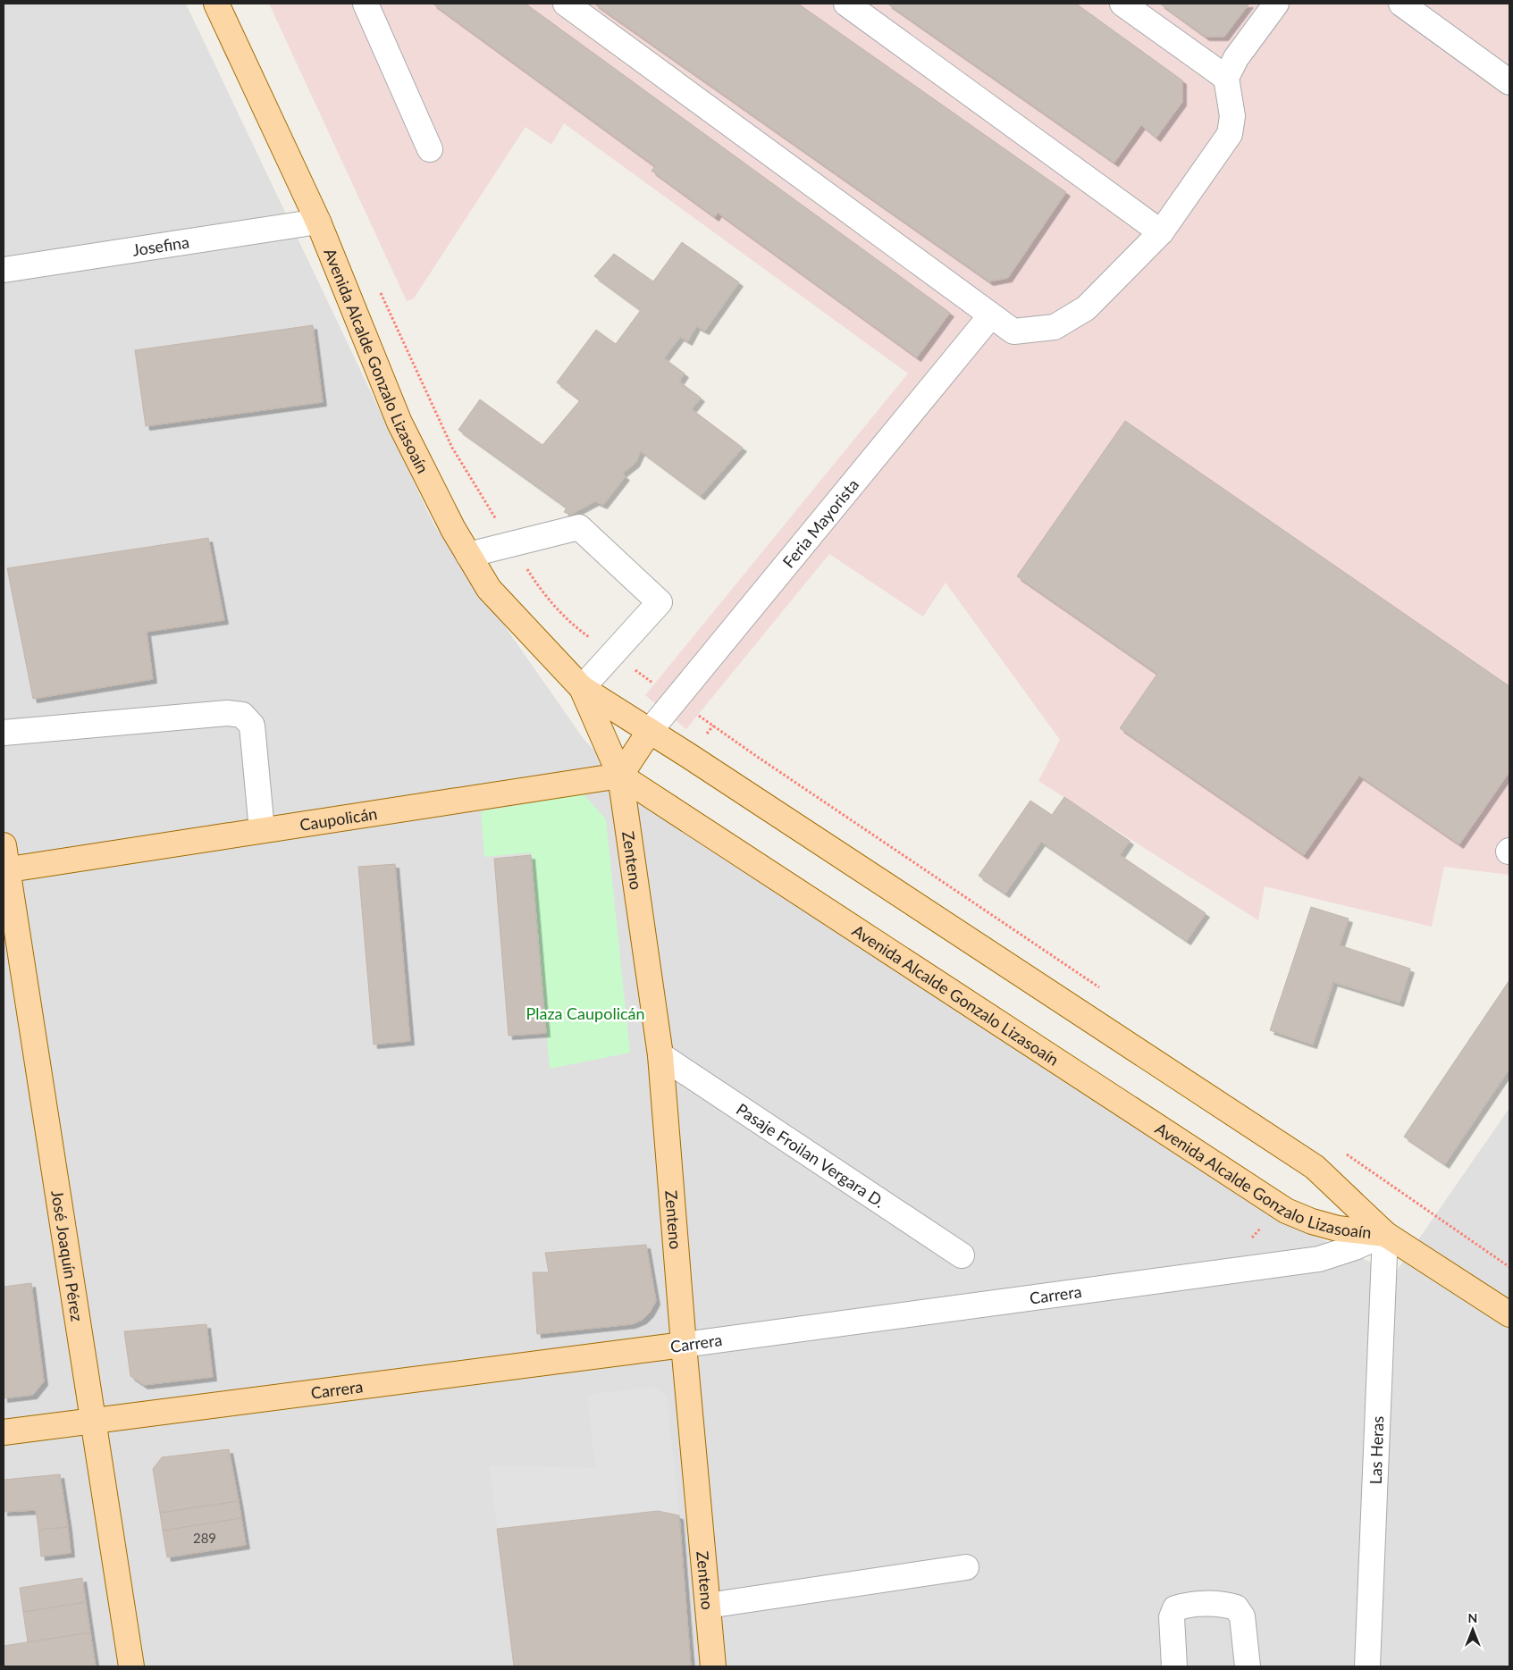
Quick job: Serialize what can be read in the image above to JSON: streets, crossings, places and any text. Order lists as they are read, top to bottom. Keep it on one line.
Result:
{"streets":{"main road":["Avenida Alcalde Gonzalo Lizasoaín","Caupolicán","Zenteno","José Joaquín Pérez","Carrera"],"street":["Josefina","Feria Mayorista","Pasaje Froilan Vergara D.","Las Heras"]},"crossings":[["Josefina","Avenida Alcalde Gonzalo Lizasoaín"],["Avenida Alcalde Gonzalo Lizasoaín","Feria Mayorista"],["Avenida Alcalde Gonzalo Lizasoaín","Caupolicán"],["Avenida Alcalde Gonzalo Lizasoaín","Zenteno"],["Avenida Alcalde Gonzalo Lizasoaín","Carrera"],["Avenida Alcalde Gonzalo Lizasoaín","Las Heras"],["Caupolicán","Zenteno"],["Caupolicán","José Joaquín Pérez"],["Zenteno","Pasaje Froilan Vergara D."],["Zenteno","Carrera"],["José Joaquín Pérez","Carrera"],["Carrera","Las Heras"]],"parks":["Plaza Caupolicán"],"house_numbers":["289"],"north":"top"}
